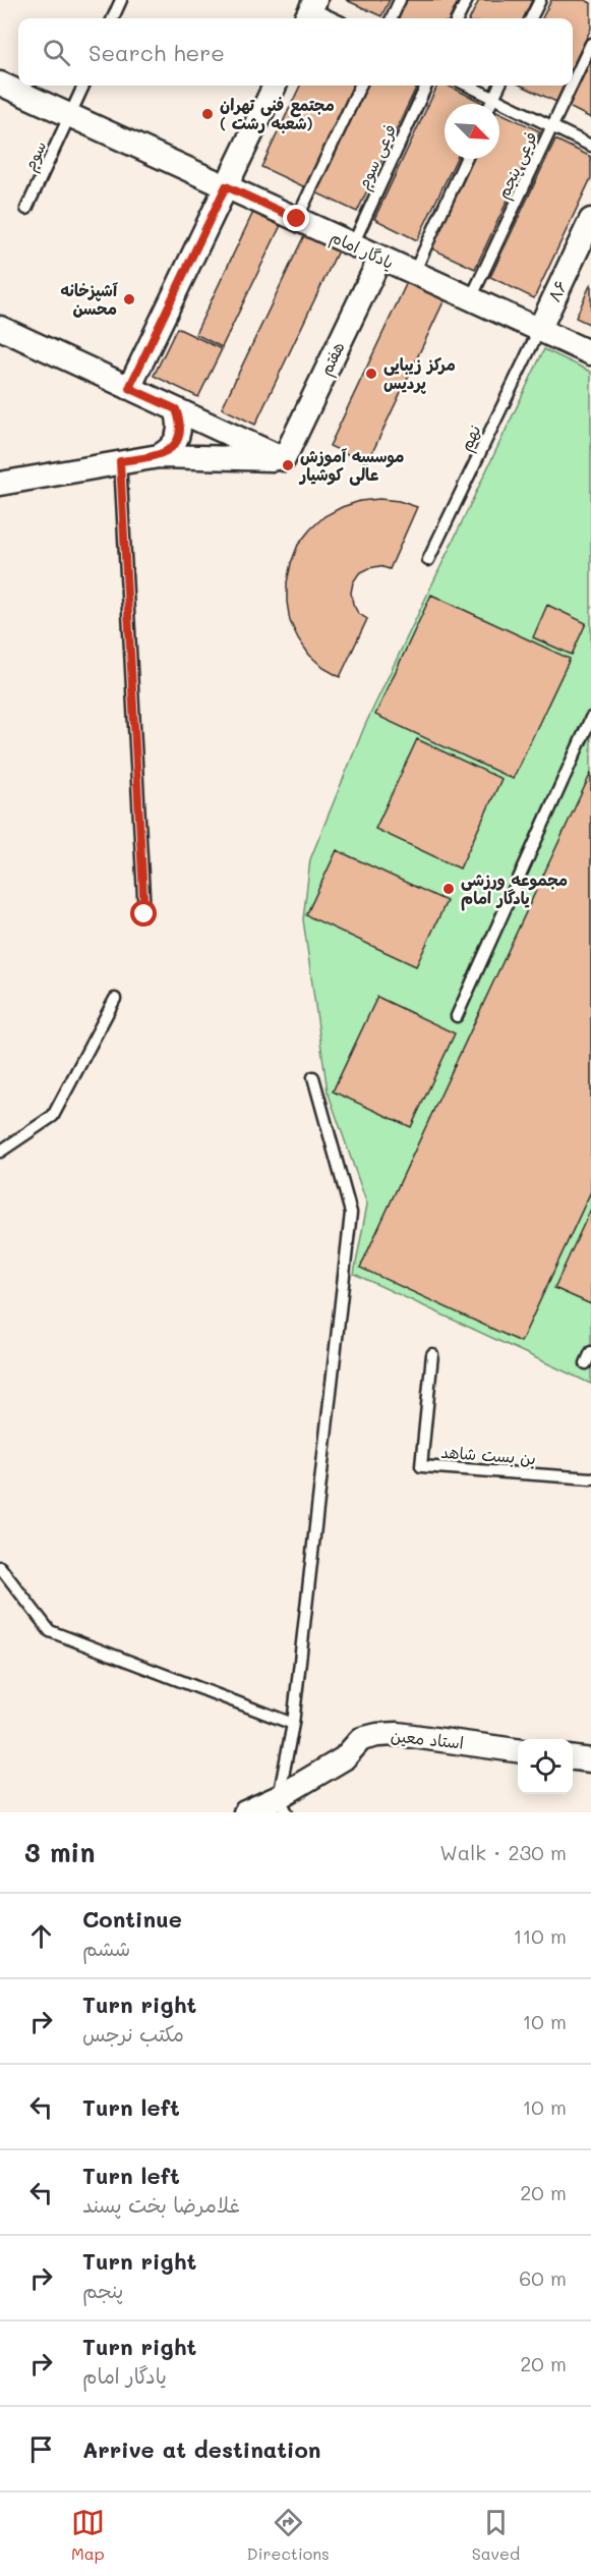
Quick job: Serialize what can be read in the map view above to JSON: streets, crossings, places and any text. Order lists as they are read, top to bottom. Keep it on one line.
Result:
{"streets":{"street":["یادگار امام","۸۶","هفتم","استاد معین"],"lane":["سوم","فرعی سوم","فرعی پنجم","نهم","بن بست شاهد"]},"crossings":[["سوم","یادگار امام"],["فرعی سوم","یادگار امام"],["فرعی پنجم","یادگار امام"],["یادگار امام","۸۶"],["یادگار امام","هفتم"],["یادگار امام","نهم"],["۸۶","نهم"]],"places":["مجتمع فنی تهران ( شعبه رشت)","آشپزخانه محسن","مرکز زیبایی پردیس","موسسه آموزش عالی کوشیار","مجموعه ورزشی یادگار امام"],"north":"bottom right","page":{"search":"Search here","heading":["3 min","Walk · 230 m"],"list":[["Continue","ششم","110 m"],["Turn right","مکتب نرجس","10 m"],["Turn left","10 m"],["Turn left","غلامرضا بخت پسند","20 m"],["Turn right","پنجم","60 m"],["Turn right","یادگار امام","20 m"],"Arrive at destination"],"nav":["Map","Directions","Saved"]}}
